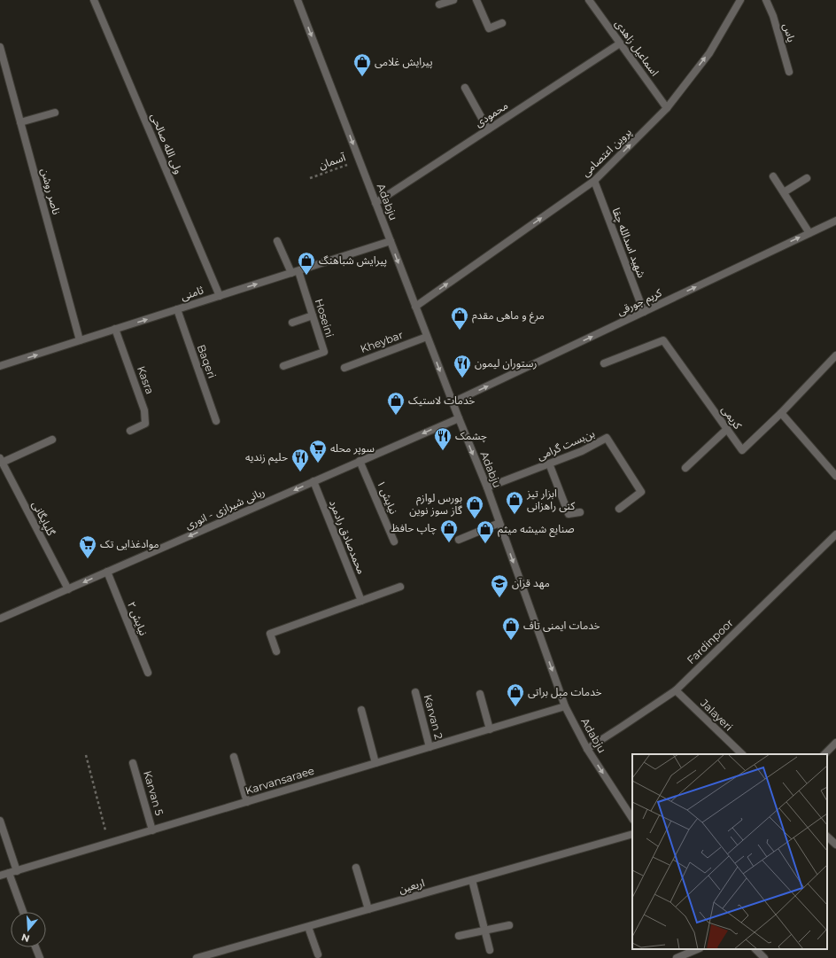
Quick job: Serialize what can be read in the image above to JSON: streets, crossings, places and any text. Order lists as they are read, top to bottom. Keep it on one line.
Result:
{"streets":{"street":["یاس","اسماعیل زاهدی","محمودی","ولی الله صالحی","پروین اعتصامی","ناصر روشن","Adabju","شهید اسدالله چقا","ثامنی","کریم جورقی","Hoseini","Kheybar","Baqeri","Kasra","کریمی","بن‌بست گرامی","نیایش ۱","ربانی شیرازی - انوری","گلپایگانی","محمدصادق رادمرد","نیایش ۲","Fardinpoor","Jalayeri","Karvan 2","Karvansaraee","Karvan 5","اربعین"],"path":["آسمان"]},"crossings":[["اسماعیل زاهدی","محمودی"],["اسماعیل زاهدی","پروین اعتصامی"],["محمودی","Adabju"],["ولی الله صالحی","ثامنی"],["پروین اعتصامی","Adabju"],["پروین اعتصامی","شهید اسدالله چقا"],["آسمان","Adabju"],["ناصر روشن","ثامنی"],["Adabju","ثامنی"],["Adabju","کریم جورقی"],["Adabju","Kheybar"],["Adabju","بن‌بست گرامی"],["Adabju","ربانی شیرازی - انوری"],["Adabju","Fardinpoor"],["Adabju","Karvansaraee"],["شهید اسدالله چقا","کریم جورقی"],["ثامنی","Hoseini"],["ثامنی","Baqeri"],["ثامنی","Kasra"],["نیایش ۱","ربانی شیرازی - انوری"],["ربانی شیرازی - انوری","گلپایگانی"],["ربانی شیرازی - انوری","محمدصادق رادمرد"],["ربانی شیرازی - انوری","نیایش ۲"],["Fardinpoor","Jalayeri"],["Karvan 2","Karvansaraee"],["Karvansaraee","Karvan 5"]],"one_way":["پروین اعتصامی","Adabju","ثامنی","کریم جورقی","ربانی شیرازی - انوری"],"places":{"shop":["پیرایش غلامی","پیرایش شباهنگ","مرغ و ماهی مقدم","خدمات لاستیک","ابزار تیز کنی راهزانی","بورس لوازم گاز سوز نوین","چاپ حافظ","صنایع شیشه میثم","خدمات ایمنی تاف","خدمات مبل براتی"],"restaurant":["رستوران لیمون","چشمک","حلیم زندیه"],"supermarket":["سوپر محله","موادغذایی تک"],"school or university":["مهد قرآن"]},"north":"bottom"}
